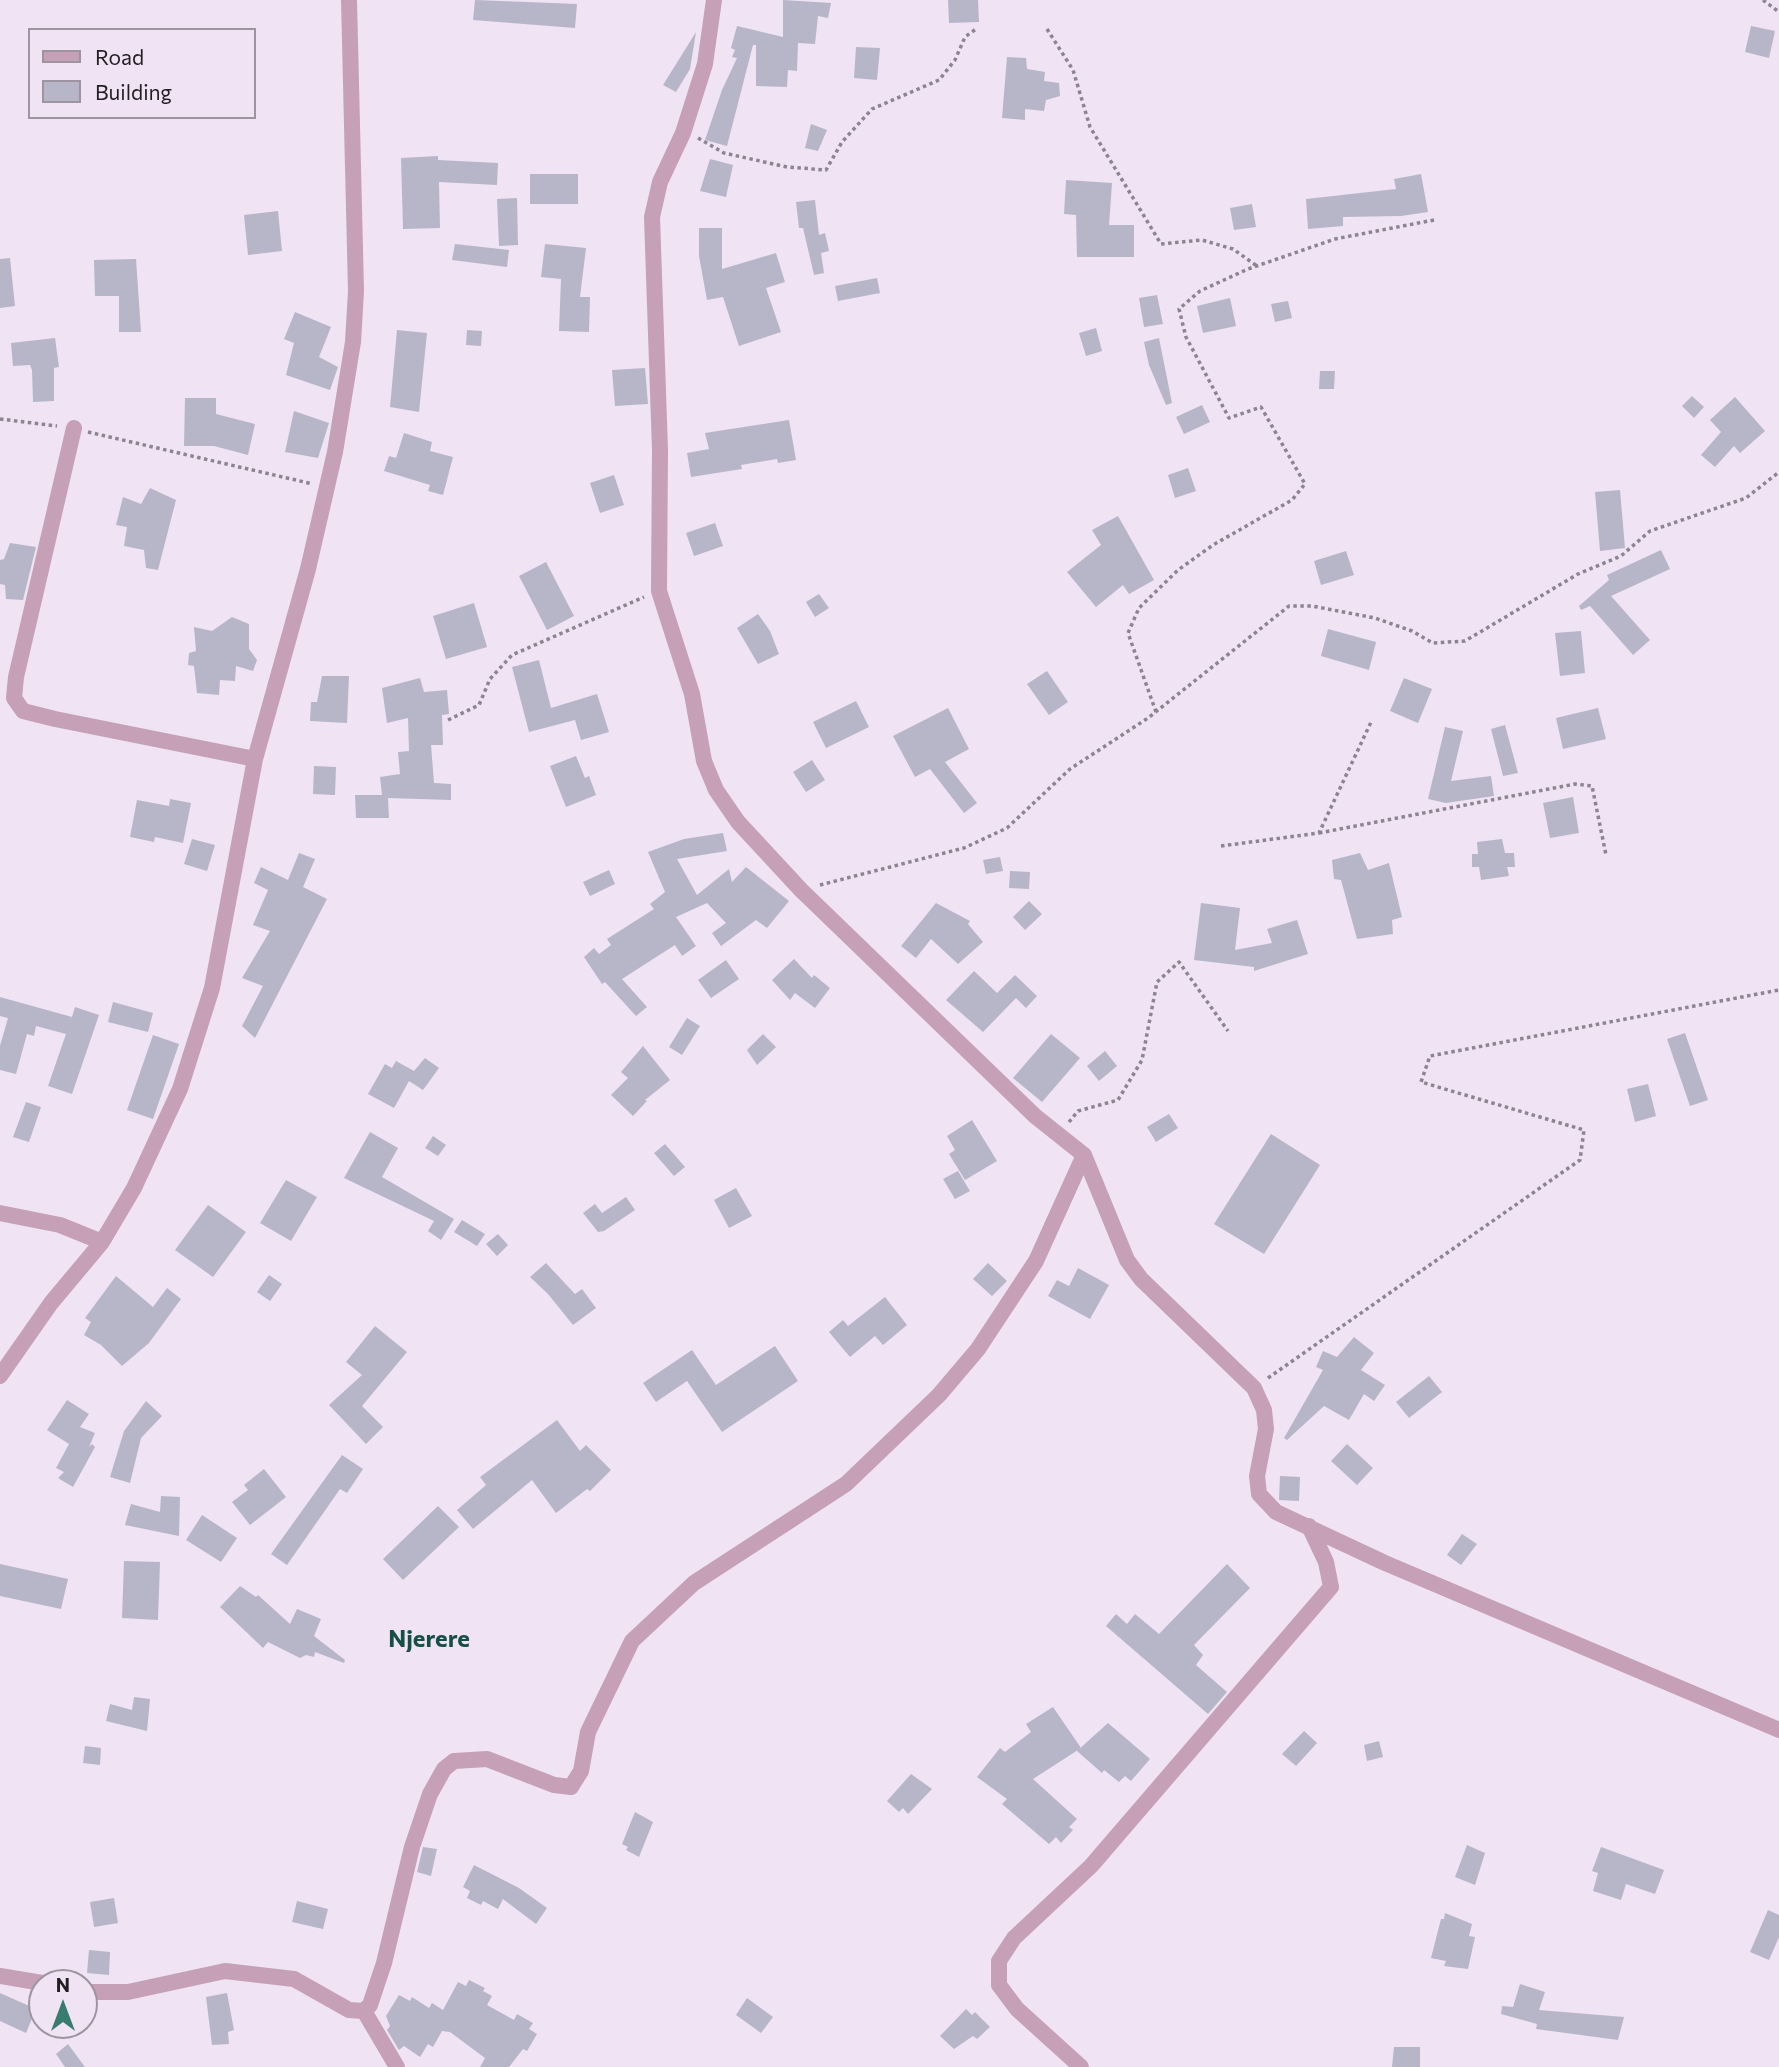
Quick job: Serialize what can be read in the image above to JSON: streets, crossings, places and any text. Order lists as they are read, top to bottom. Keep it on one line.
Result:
{"districts":["Njerere"],"legend":["Road","Building"],"north":"top"}
